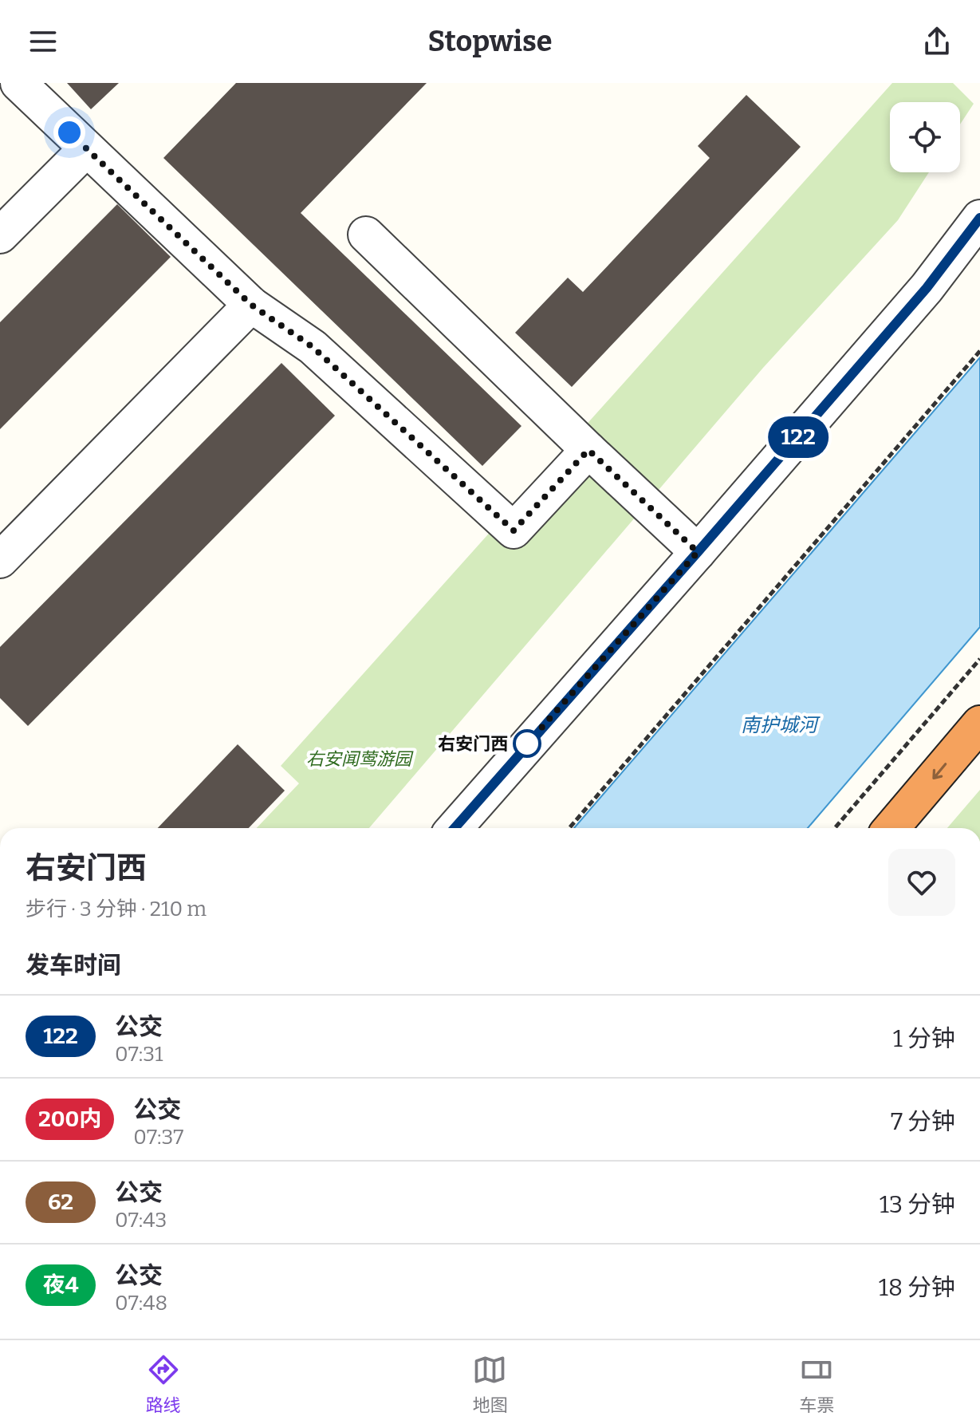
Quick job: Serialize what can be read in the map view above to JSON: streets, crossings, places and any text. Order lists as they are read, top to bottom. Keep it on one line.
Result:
{"water":["南护城河"],"parks":["右安闻莺游园"],"places":["右安门西"],"lines":["bus line 122"],"page":{"header":"Stopwise","on_map":"122","heading":[["右安门西","步行 · 3 分钟 · 210 m"],"发车时间"],"list":[{"mark":"122","name":"公交","note":"07:31","value":"1 分钟"},{"mark":"200内","name":"公交","note":"07:37","value":"7 分钟"},{"mark":"62","name":"公交","note":"07:43","value":"13 分钟"},{"mark":"夜4","name":"公交","note":"07:48","value":"18 分钟"}],"tabs":["路线","地图","车票"]}}
